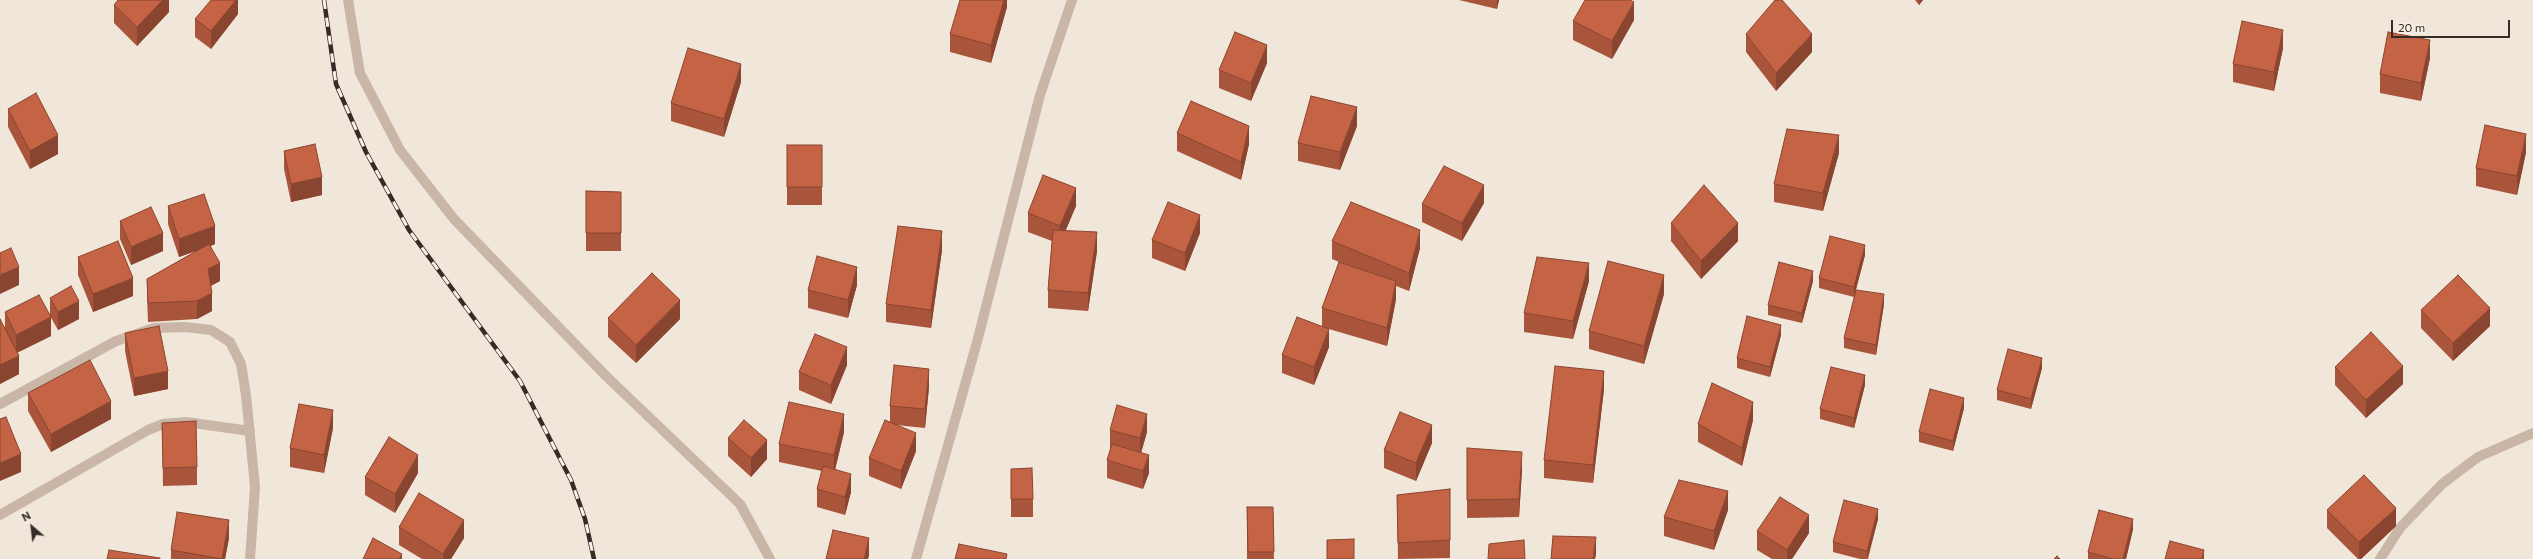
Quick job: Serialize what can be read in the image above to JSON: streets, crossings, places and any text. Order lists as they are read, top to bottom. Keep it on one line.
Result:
{"scale_bar":"20 m","north":"top left"}
